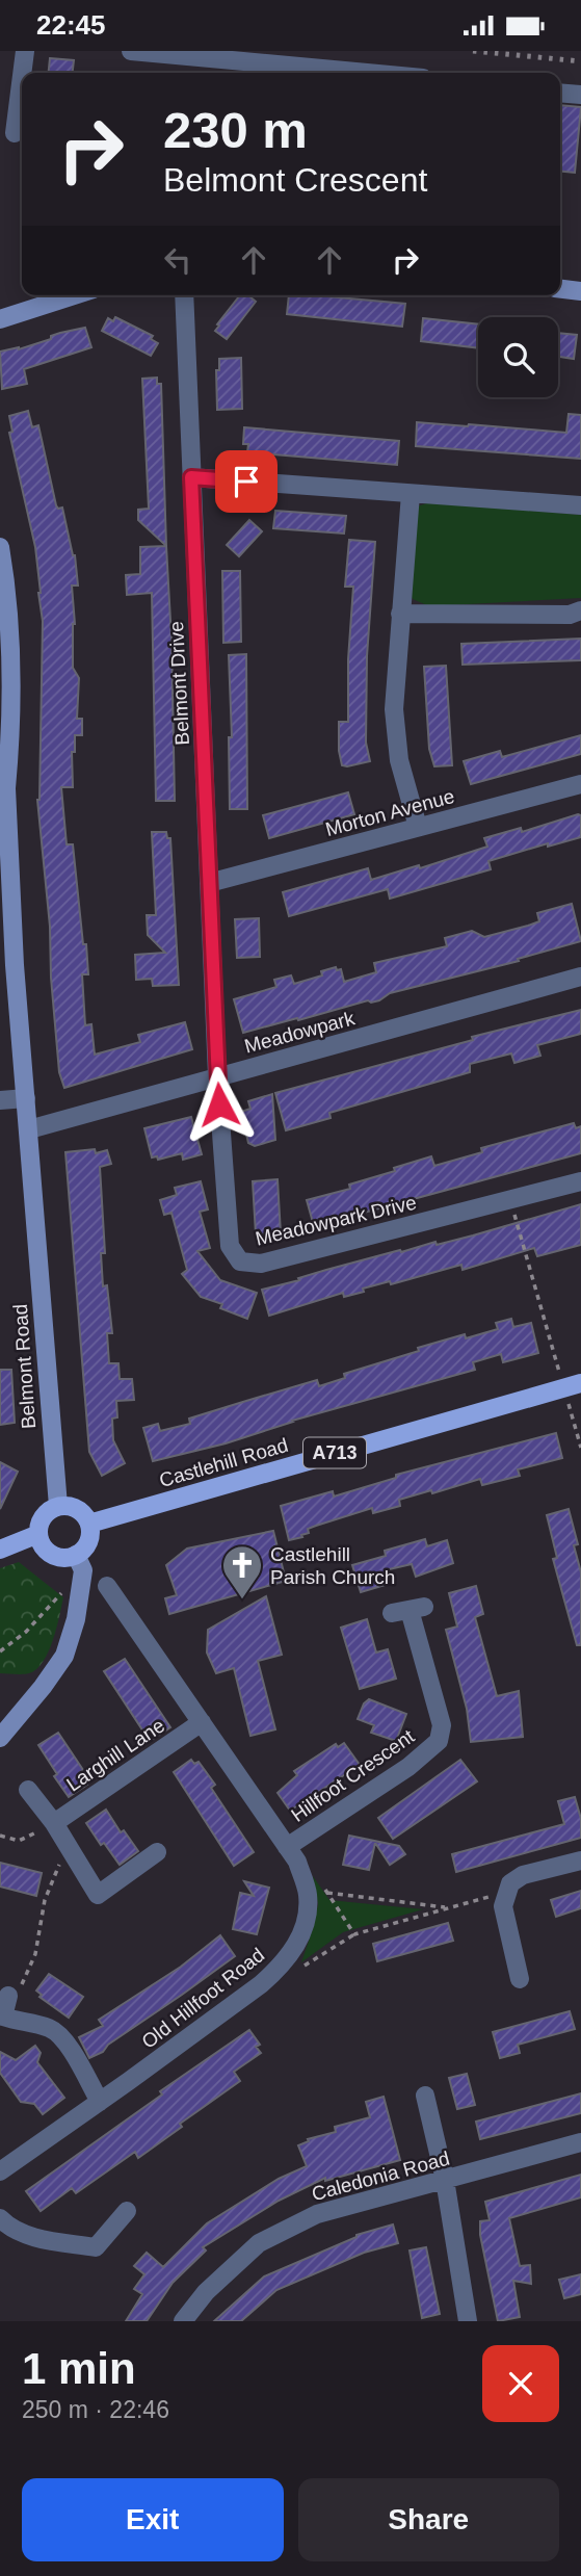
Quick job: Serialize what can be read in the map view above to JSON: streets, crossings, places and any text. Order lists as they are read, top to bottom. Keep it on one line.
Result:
{"streets":{"main road":["A713","Castlehill Road"],"street":["Belmont Drive","Morton Avenue","Meadowpark","Meadowpark Drive","Belmont Road","Larghill Lane","Hillfoot Crescent","Old Hillfoot Road","Caledonia Road"]},"crossings":[["Belmont Drive","Morton Avenue"],["Belmont Drive","Meadowpark"],["Belmont Drive","Meadowpark Drive"],["Meadowpark","Meadowpark Drive"],["Meadowpark","Belmont Road"],["Belmont Road","Castlehill Road"],["Larghill Lane","Old Hillfoot Road"],["Hillfoot Crescent","Old Hillfoot Road"]],"places":{"church":["Castlehill Parish Church"]},"page":{"status":"22:45","turn":["230 m","Belmont Crescent"],"heading":["1 min","250 m · 22:46"],"buttons":["Exit","Share"]}}
